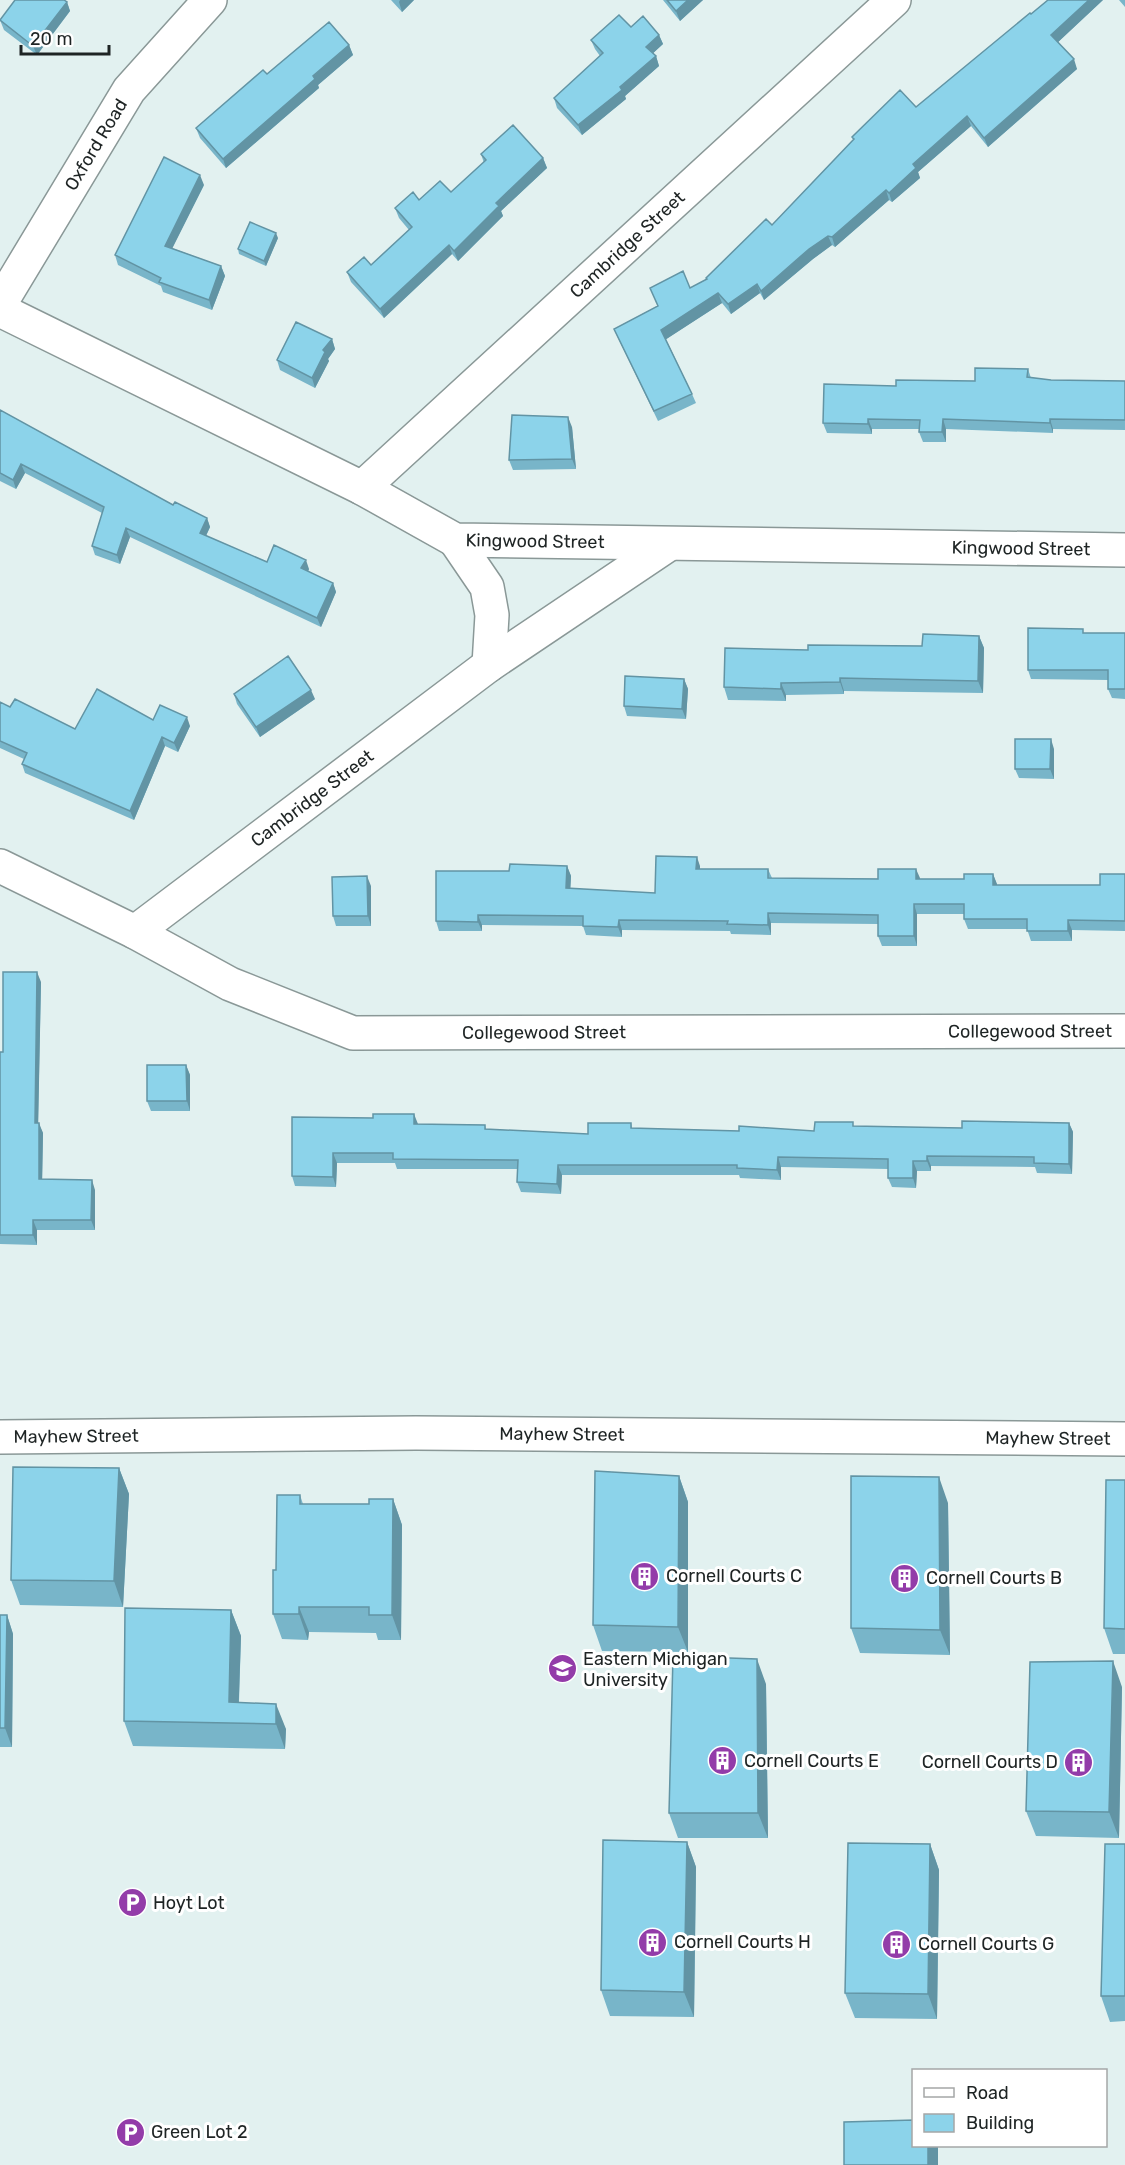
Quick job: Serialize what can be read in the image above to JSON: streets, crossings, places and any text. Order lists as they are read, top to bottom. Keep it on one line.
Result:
{"streets":{"street":["Oxford Road","Cambridge Street","Kingwood Street","Collegewood Street","Mayhew Street"]},"crossings":[["Cambridge Street","Kingwood Street"],["Cambridge Street","Collegewood Street"]],"places":{"building":["Cornell Courts C","Cornell Courts B","Cornell Courts E","Cornell Courts D","Cornell Courts H","Cornell Courts G"],"school or university":["Eastern Michigan University"],"parking":["Hoyt Lot","Green Lot 2"]},"legend":["Road","Building"],"scale_bar":"20 m"}
